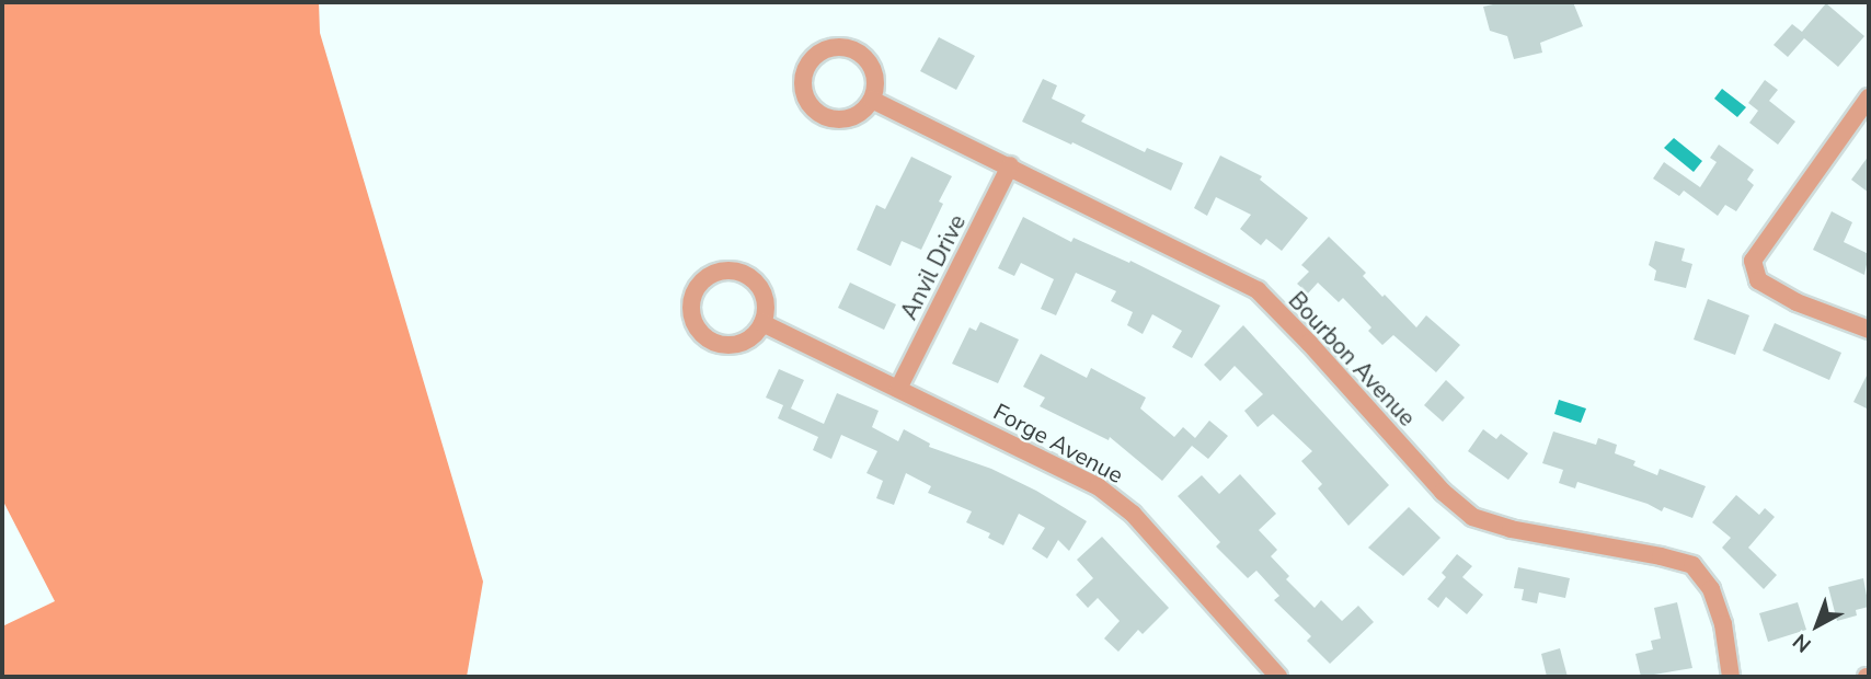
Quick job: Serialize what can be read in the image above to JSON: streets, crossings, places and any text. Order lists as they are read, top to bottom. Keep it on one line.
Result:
{"streets":{"street":["Anvil Drive","Bourbon Avenue","Forge Avenue"]},"crossings":[["Anvil Drive","Bourbon Avenue"],["Anvil Drive","Forge Avenue"]],"north":"bottom left"}
